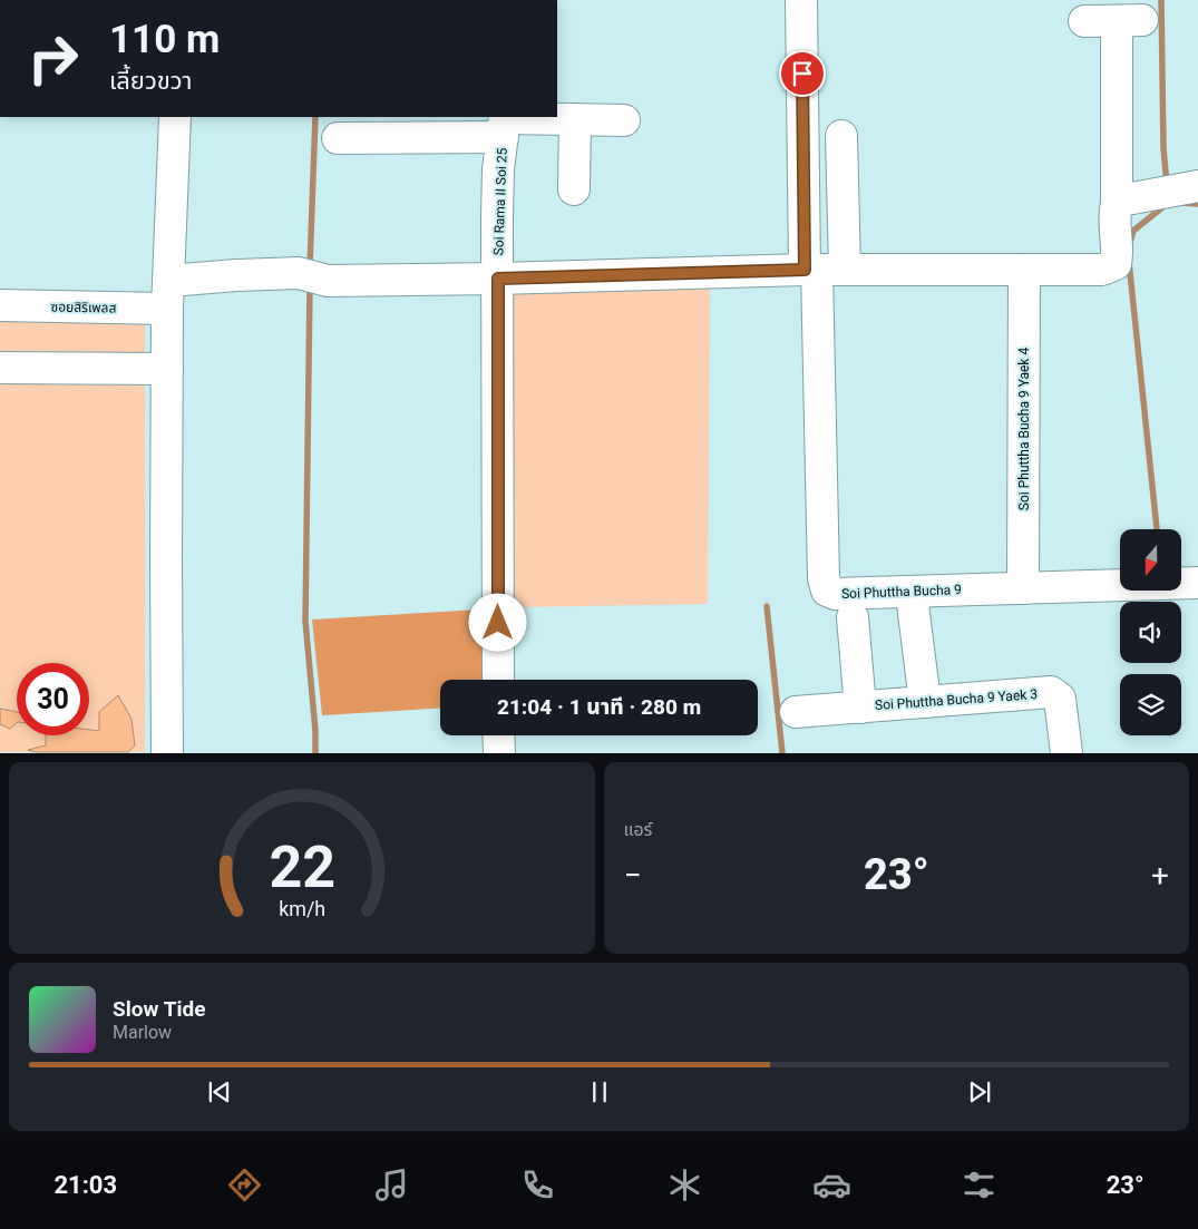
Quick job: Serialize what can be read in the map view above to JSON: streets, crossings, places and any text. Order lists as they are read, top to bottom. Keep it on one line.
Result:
{"streets":{"street":["Soi Rama II Soi 25","ซอยสิริเพลส","Soi Phuttha Bucha 9 Yaek 4","Soi Phuttha Bucha 9","Soi Phuttha Bucha 9 Yaek 3"]},"crossings":[["Soi Rama II Soi 25","ซอยสิริเพลส"],["ซอยสิริเพลส","Soi Phuttha Bucha 9 Yaek 4"],["ซอยสิริเพลส","Soi Phuttha Bucha 9"],["Soi Phuttha Bucha 9 Yaek 4","Soi Phuttha Bucha 9"]],"north":"bottom","page":{"turn":["110 m","เลี้ยวขวา"],"limit":"30","trip":"21:04 · 1 นาที · 280 m","tile":"แอร์","heat":["−","23°","+"],"song":["Slow Tide","Marlow"],"tabs":["21:03","23°"],"gauge":["22","km/h"]}}
